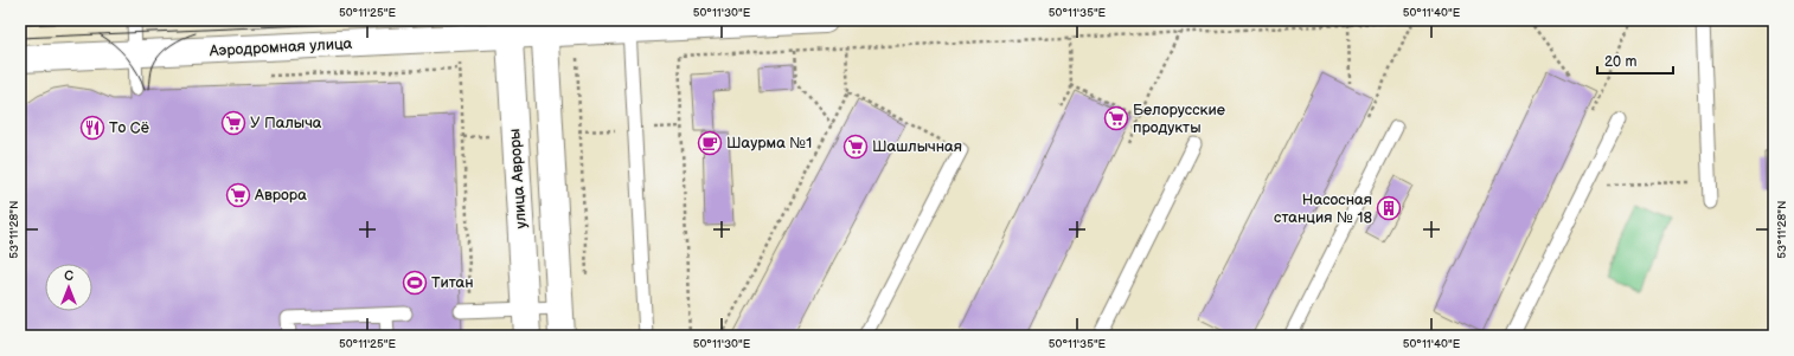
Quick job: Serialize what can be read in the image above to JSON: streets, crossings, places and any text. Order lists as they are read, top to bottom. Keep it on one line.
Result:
{"streets":{"main road":["Аэродромная улица","улица Авроры"]},"crossings":[["Аэродромная улица","улица Авроры"]],"places":{"supermarket":["Белорусские продукты","У Палыча","Шашлычная","Аврора"],"restaurant":["То Сё"],"cafe":["Шаурма №1"],"building":["Насосная станция № 18"],"sports":["Титан"]},"scale_bar":"20 m","north":"top","coordinates":["50°11'25\"E","50°11'30\"E","50°11'35\"E","50°11'40\"E","53°11'28\"N"]}
